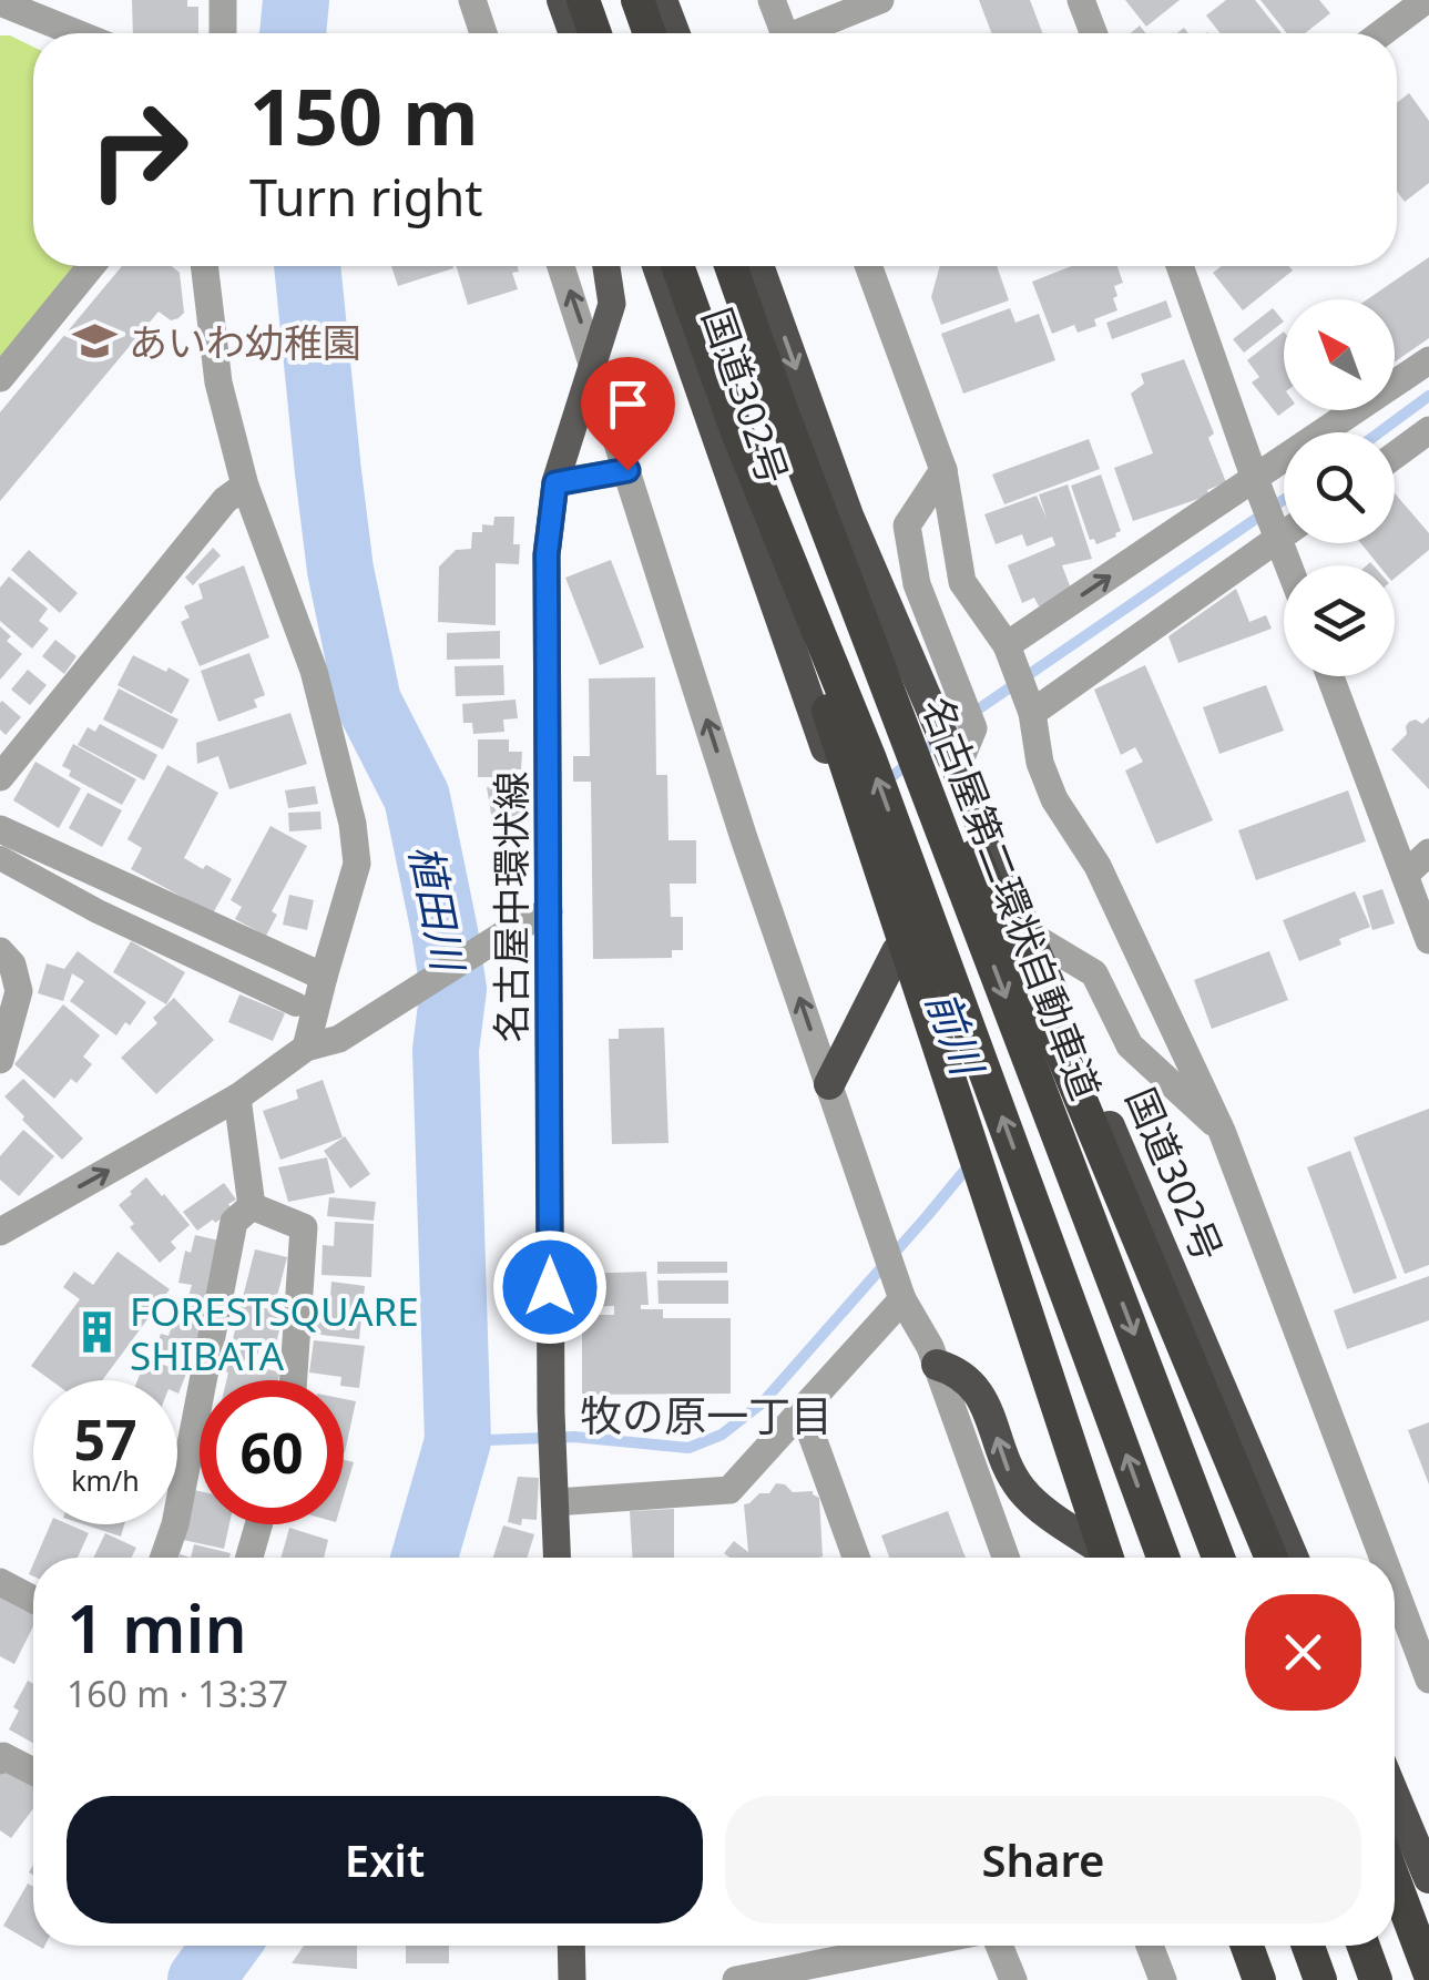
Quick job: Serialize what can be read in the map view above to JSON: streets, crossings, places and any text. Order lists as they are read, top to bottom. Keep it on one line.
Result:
{"streets":{"highway":["国道302号","名古屋第二環状自動車道"],"main road":["名古屋中環状線"]},"districts":["牧の原一丁目"],"water":["植田川","前川"],"places":{"school or university":["あいわ幼稚園"],"building":["FORESTSQUARE SHIBATA"]},"north":"top left","page":{"turn":["150 m","Turn right"],"speed":"57 km/h","limit":"60","heading":["1 min","160 m · 13:37"],"buttons":["Exit","Share"]}}
